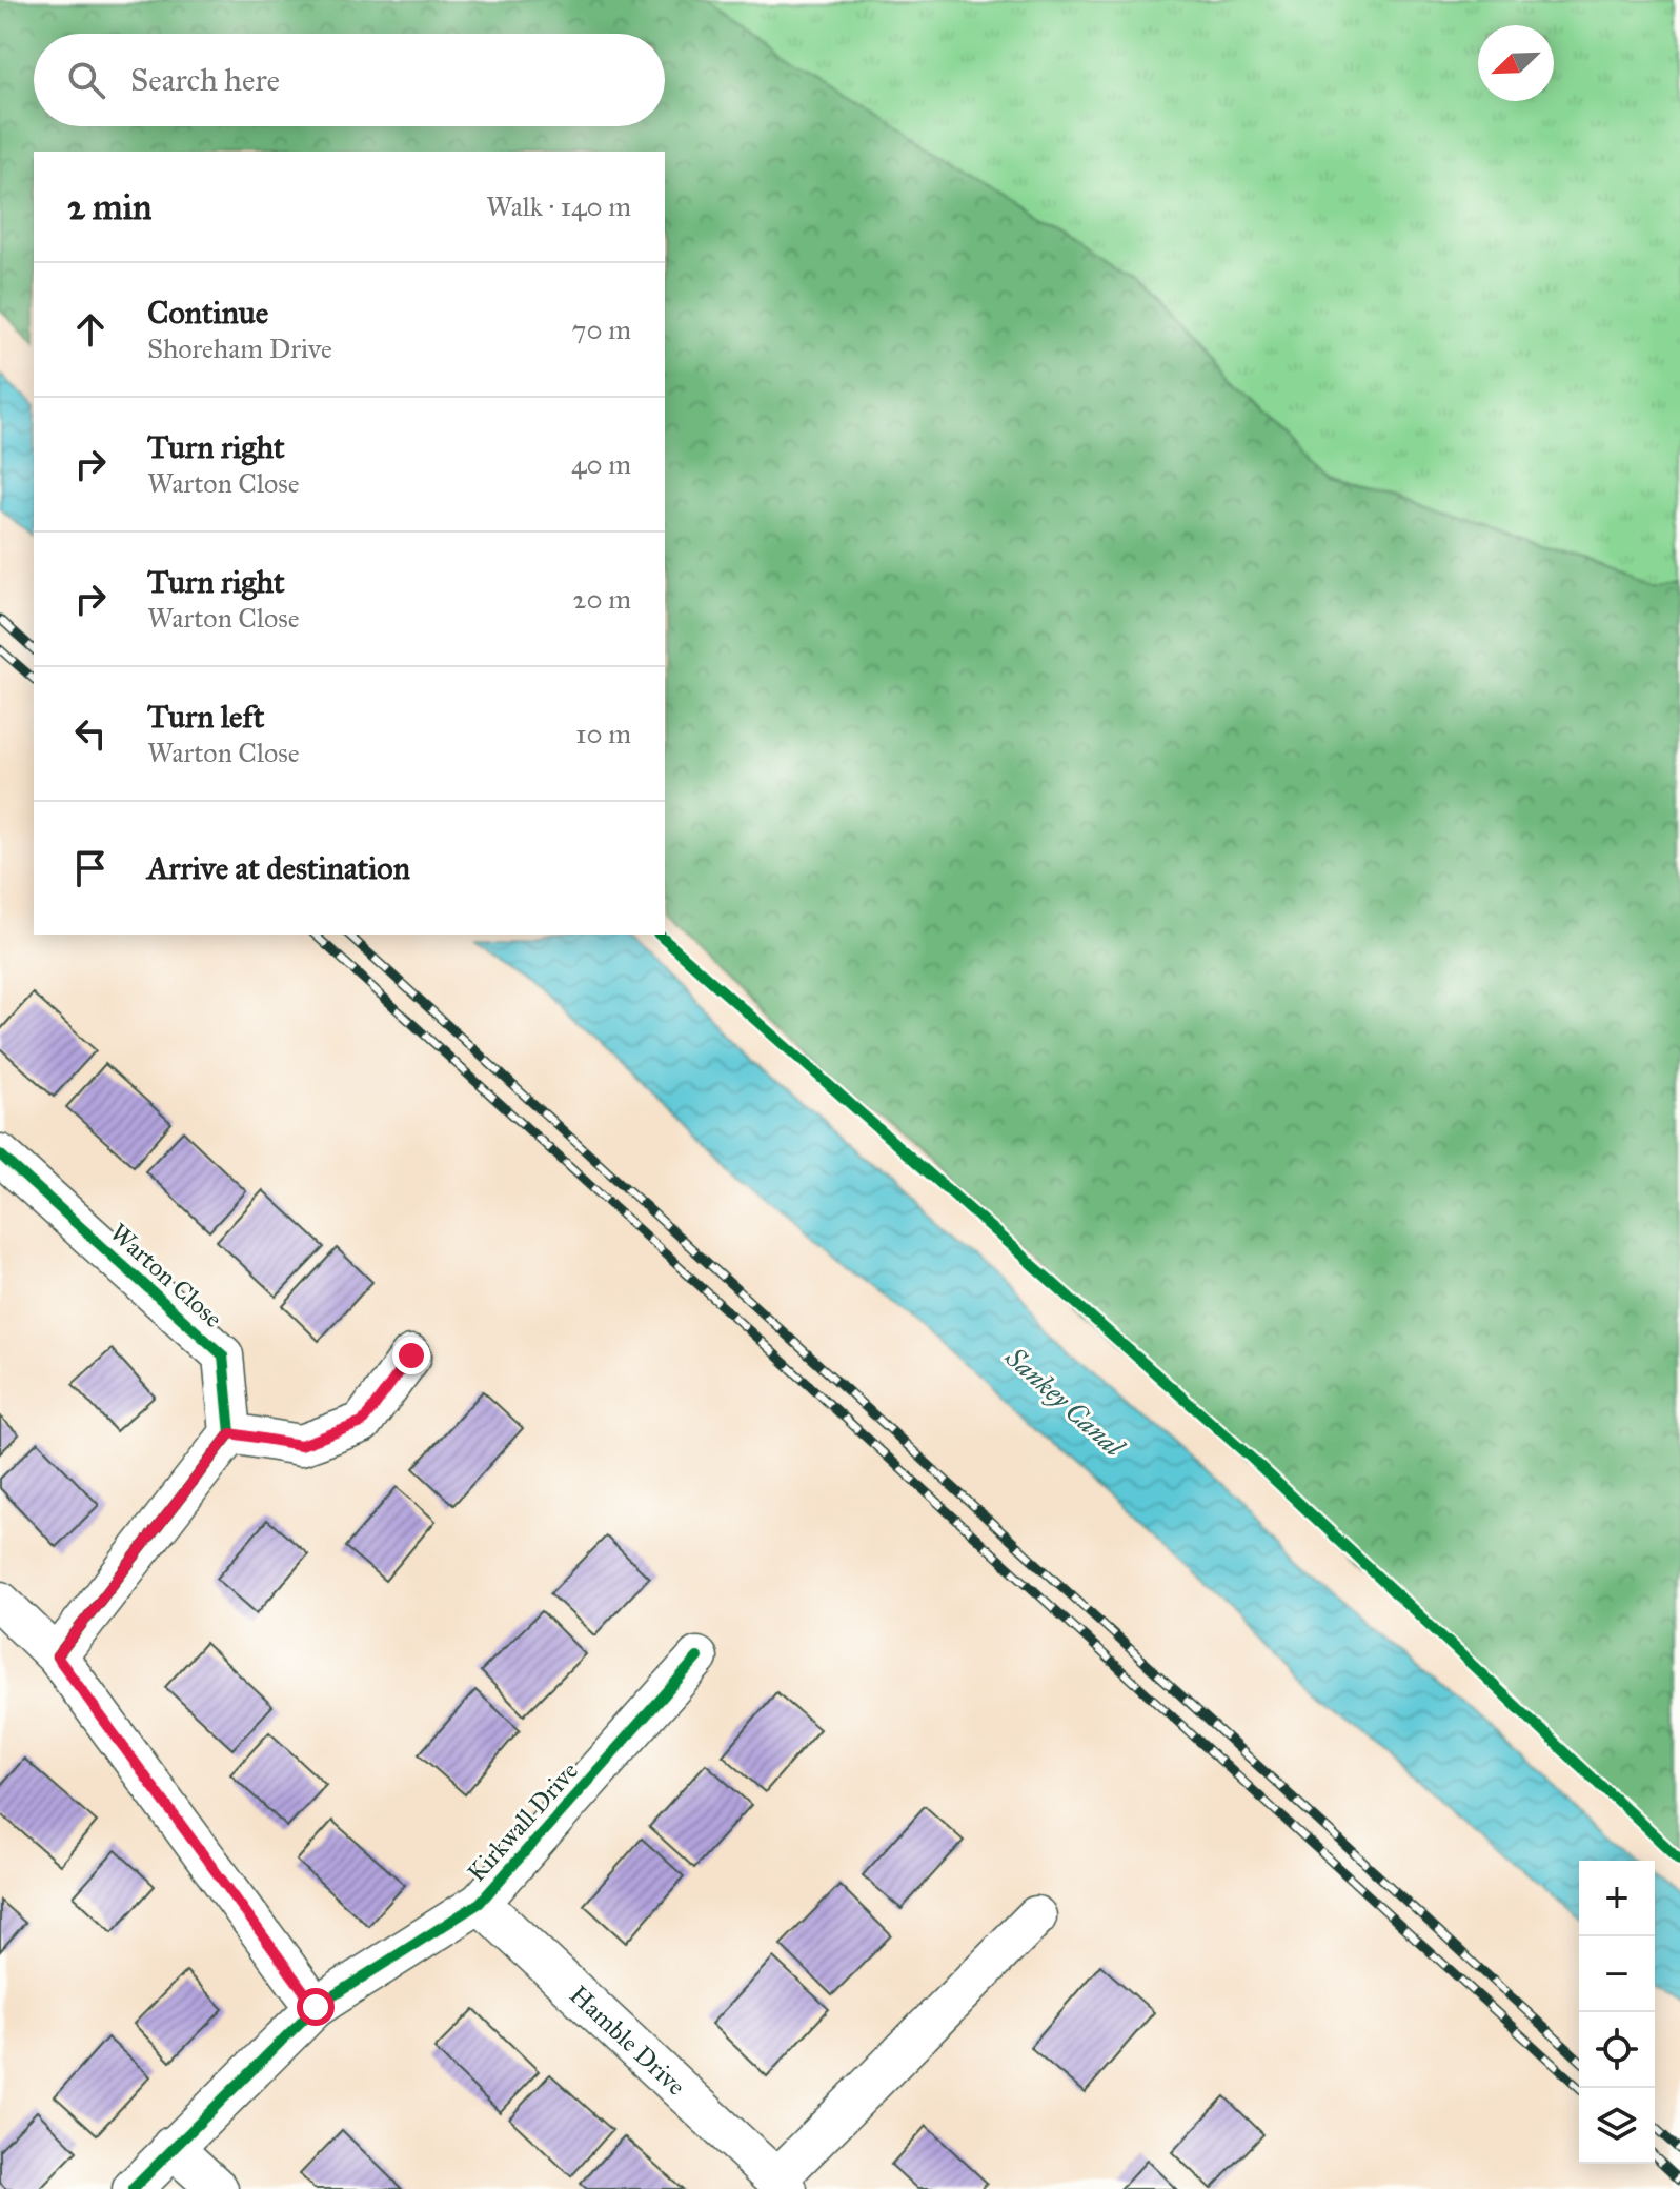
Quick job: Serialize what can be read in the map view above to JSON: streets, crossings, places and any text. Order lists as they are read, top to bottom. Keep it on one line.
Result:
{"streets":{"street":["Warton Close","Kirkwall Drive","Hamble Drive"]},"crossings":[["Kirkwall Drive","Hamble Drive"]],"water":["Sankey Canal"],"north":"bottom left","page":{"search":"Search here","heading":["2 min","Walk · 140 m"],"list":[["Continue","Shoreham Drive","70 m"],["Turn right","Warton Close","40 m"],["Turn right","Warton Close","20 m"],["Turn left","Warton Close","10 m"],"Arrive at destination"],"map_buttons":["+","−"]}}
